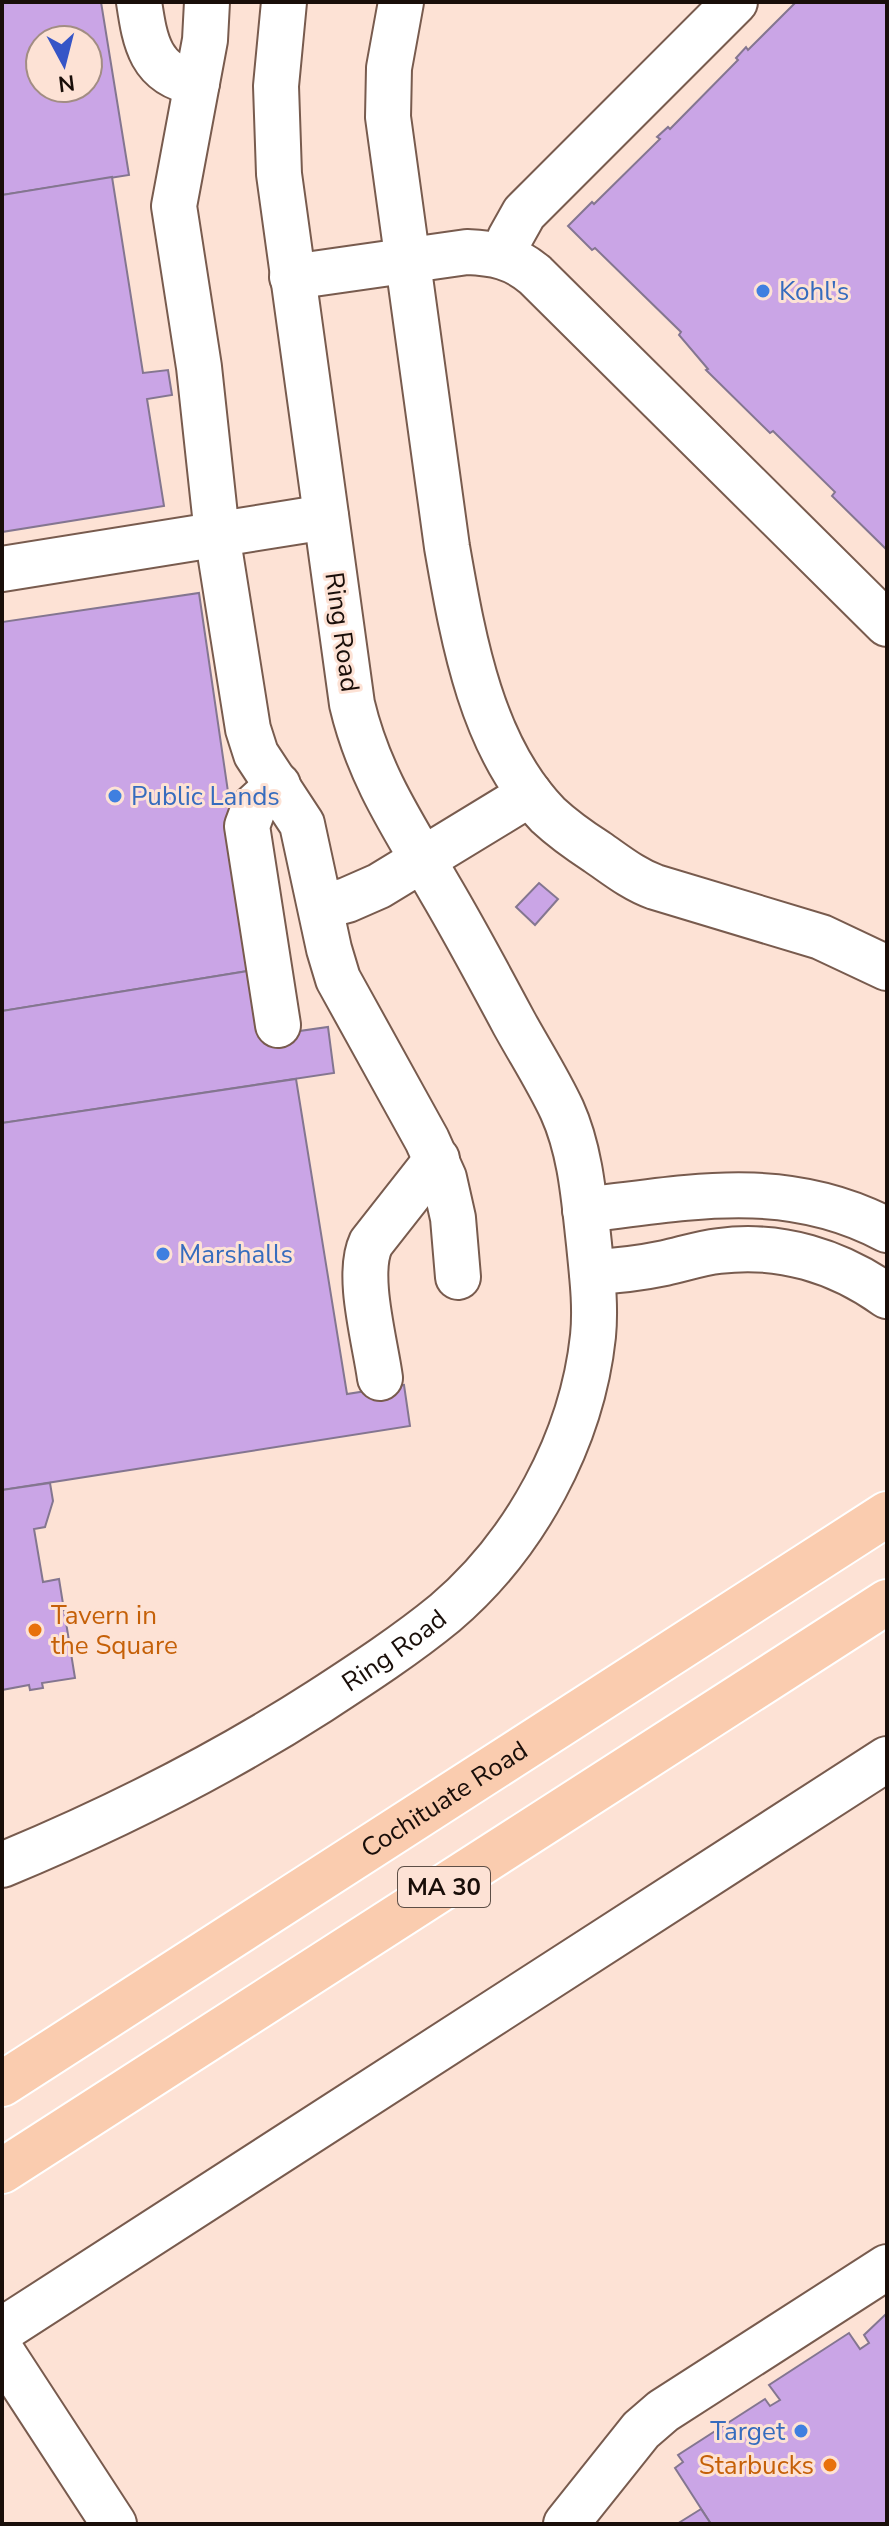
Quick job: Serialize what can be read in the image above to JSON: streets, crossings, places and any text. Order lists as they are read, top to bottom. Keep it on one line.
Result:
{"streets":{"main road":["Cochituate Road","MA 30"],"street":["Ring Road"]},"places":["Kohl's","Public Lands","Marshalls","Tavern in the Square","Target","Starbucks"],"north":"bottom"}
